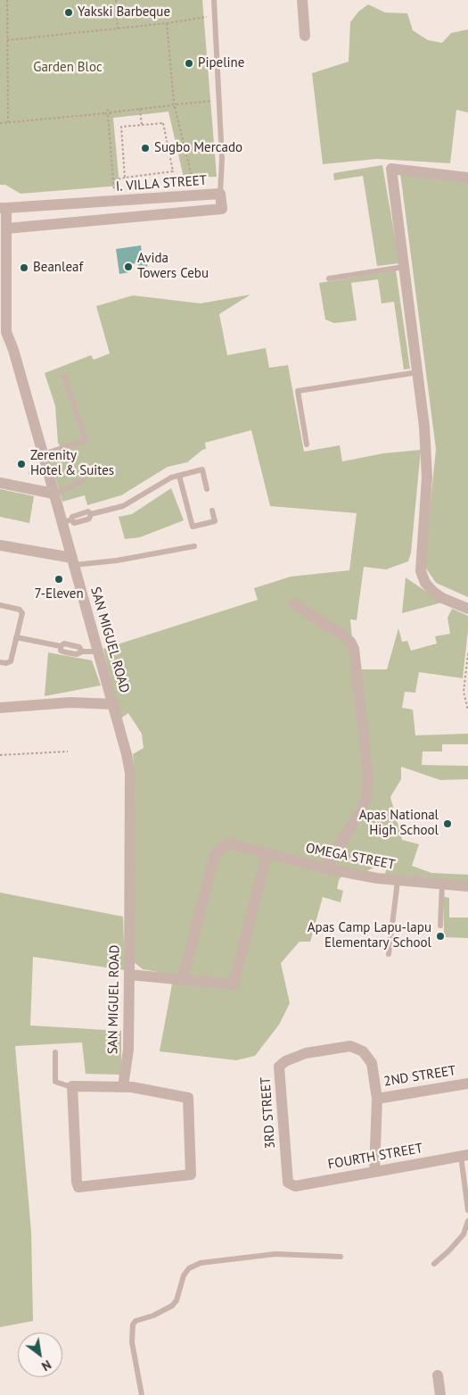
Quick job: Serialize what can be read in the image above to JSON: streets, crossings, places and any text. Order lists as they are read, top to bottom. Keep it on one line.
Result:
{"streets":{"street":["I. VILLA STREET","SAN MIGUEL ROAD","OMEGA STREET","2ND STREET","3RD STREET","FOURTH STREET"]},"crossings":[["I. VILLA STREET","SAN MIGUEL ROAD"],["2ND STREET","3RD STREET"],["3RD STREET","FOURTH STREET"]],"parks":["Garden Bloc"],"places":["Yakski Barbeque","Pipeline","Sugbo Mercado","Avida Towers Cebu","Beanleaf","Zerenity Hotel & Suites","7-Eleven","Apas National High School","Apas Camp Lapu-lapu Elementary School"],"north":"bottom right"}
